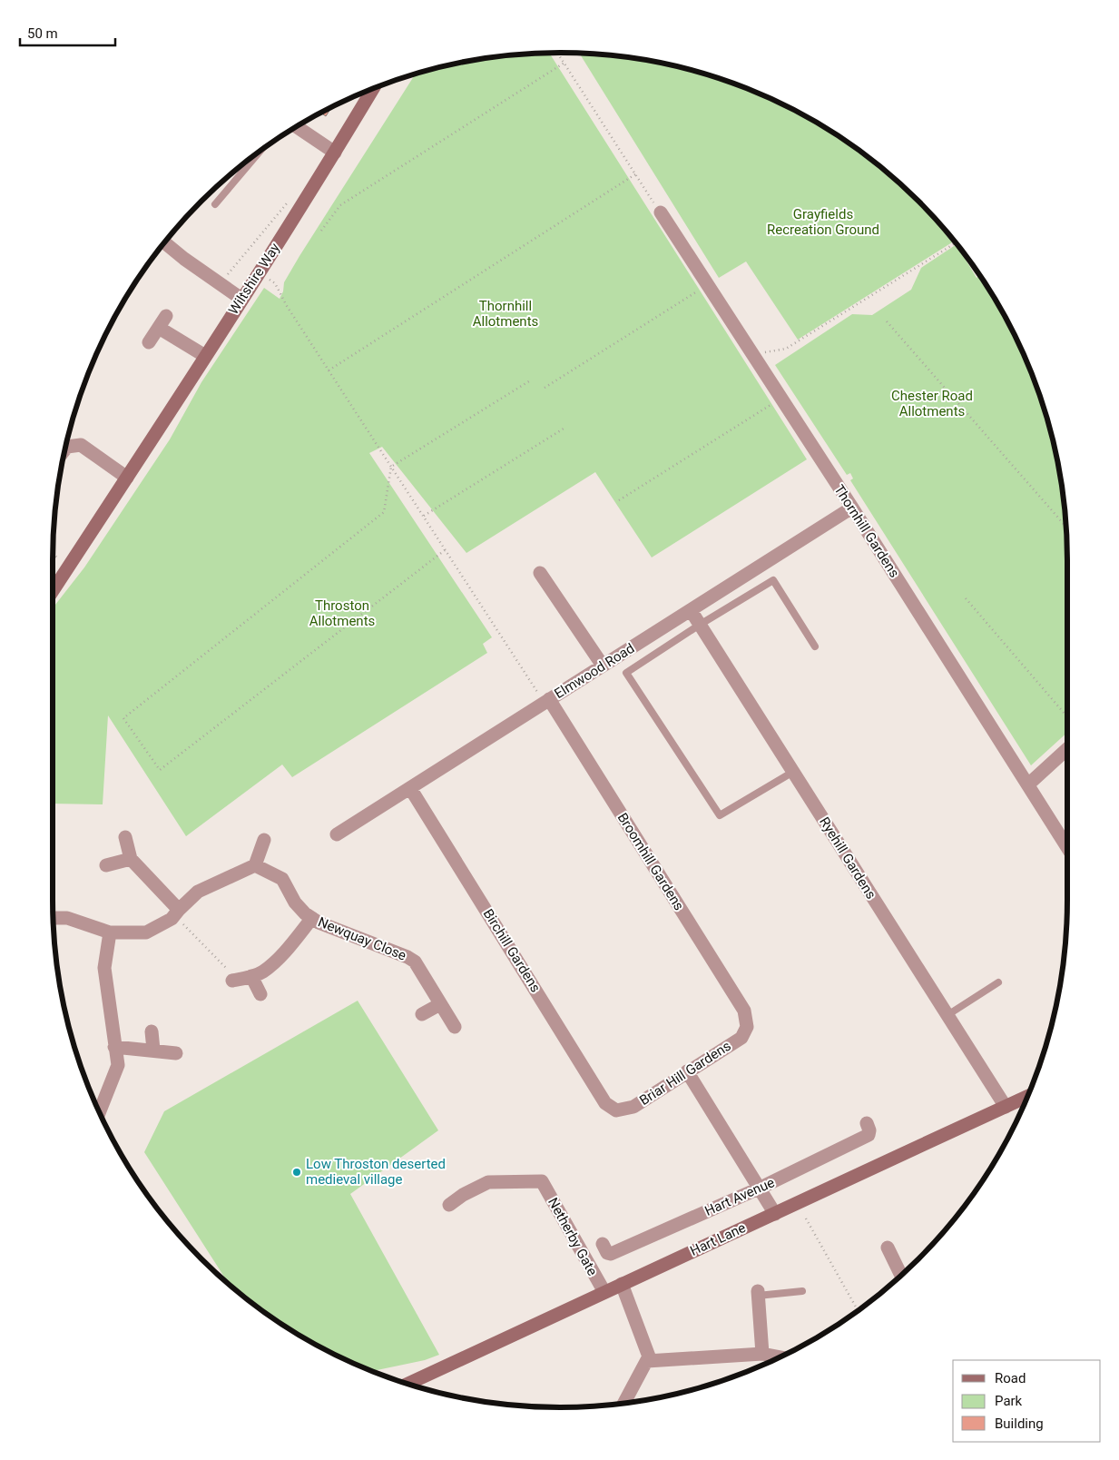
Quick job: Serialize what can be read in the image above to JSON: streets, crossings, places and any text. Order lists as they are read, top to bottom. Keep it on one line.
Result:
{"streets":{"street":["Wiltshire Way","Thornhill Gardens","Elmwood Road","Ryehill Gardens","Broomhill Gardens","Newquay Close","Birchill Gardens","Briar Hill Gardens","Hart Avenue","Netherby Gate","Hart Lane"]},"crossings":[["Thornhill Gardens","Elmwood Road"],["Elmwood Road","Ryehill Gardens"],["Elmwood Road","Broomhill Gardens"],["Elmwood Road","Birchill Gardens"],["Ryehill Gardens","Hart Lane"],["Broomhill Gardens","Briar Hill Gardens"],["Birchill Gardens","Briar Hill Gardens"],["Netherby Gate","Hart Lane"]],"parks":["Grayfields Recreation Ground","Thornhill Allotments","Chester Road Allotments","Throston Allotments"],"places":["Low Throston deserted medieval village"],"legend":["Road","Park","Building"],"scale_bar":"50 m"}
